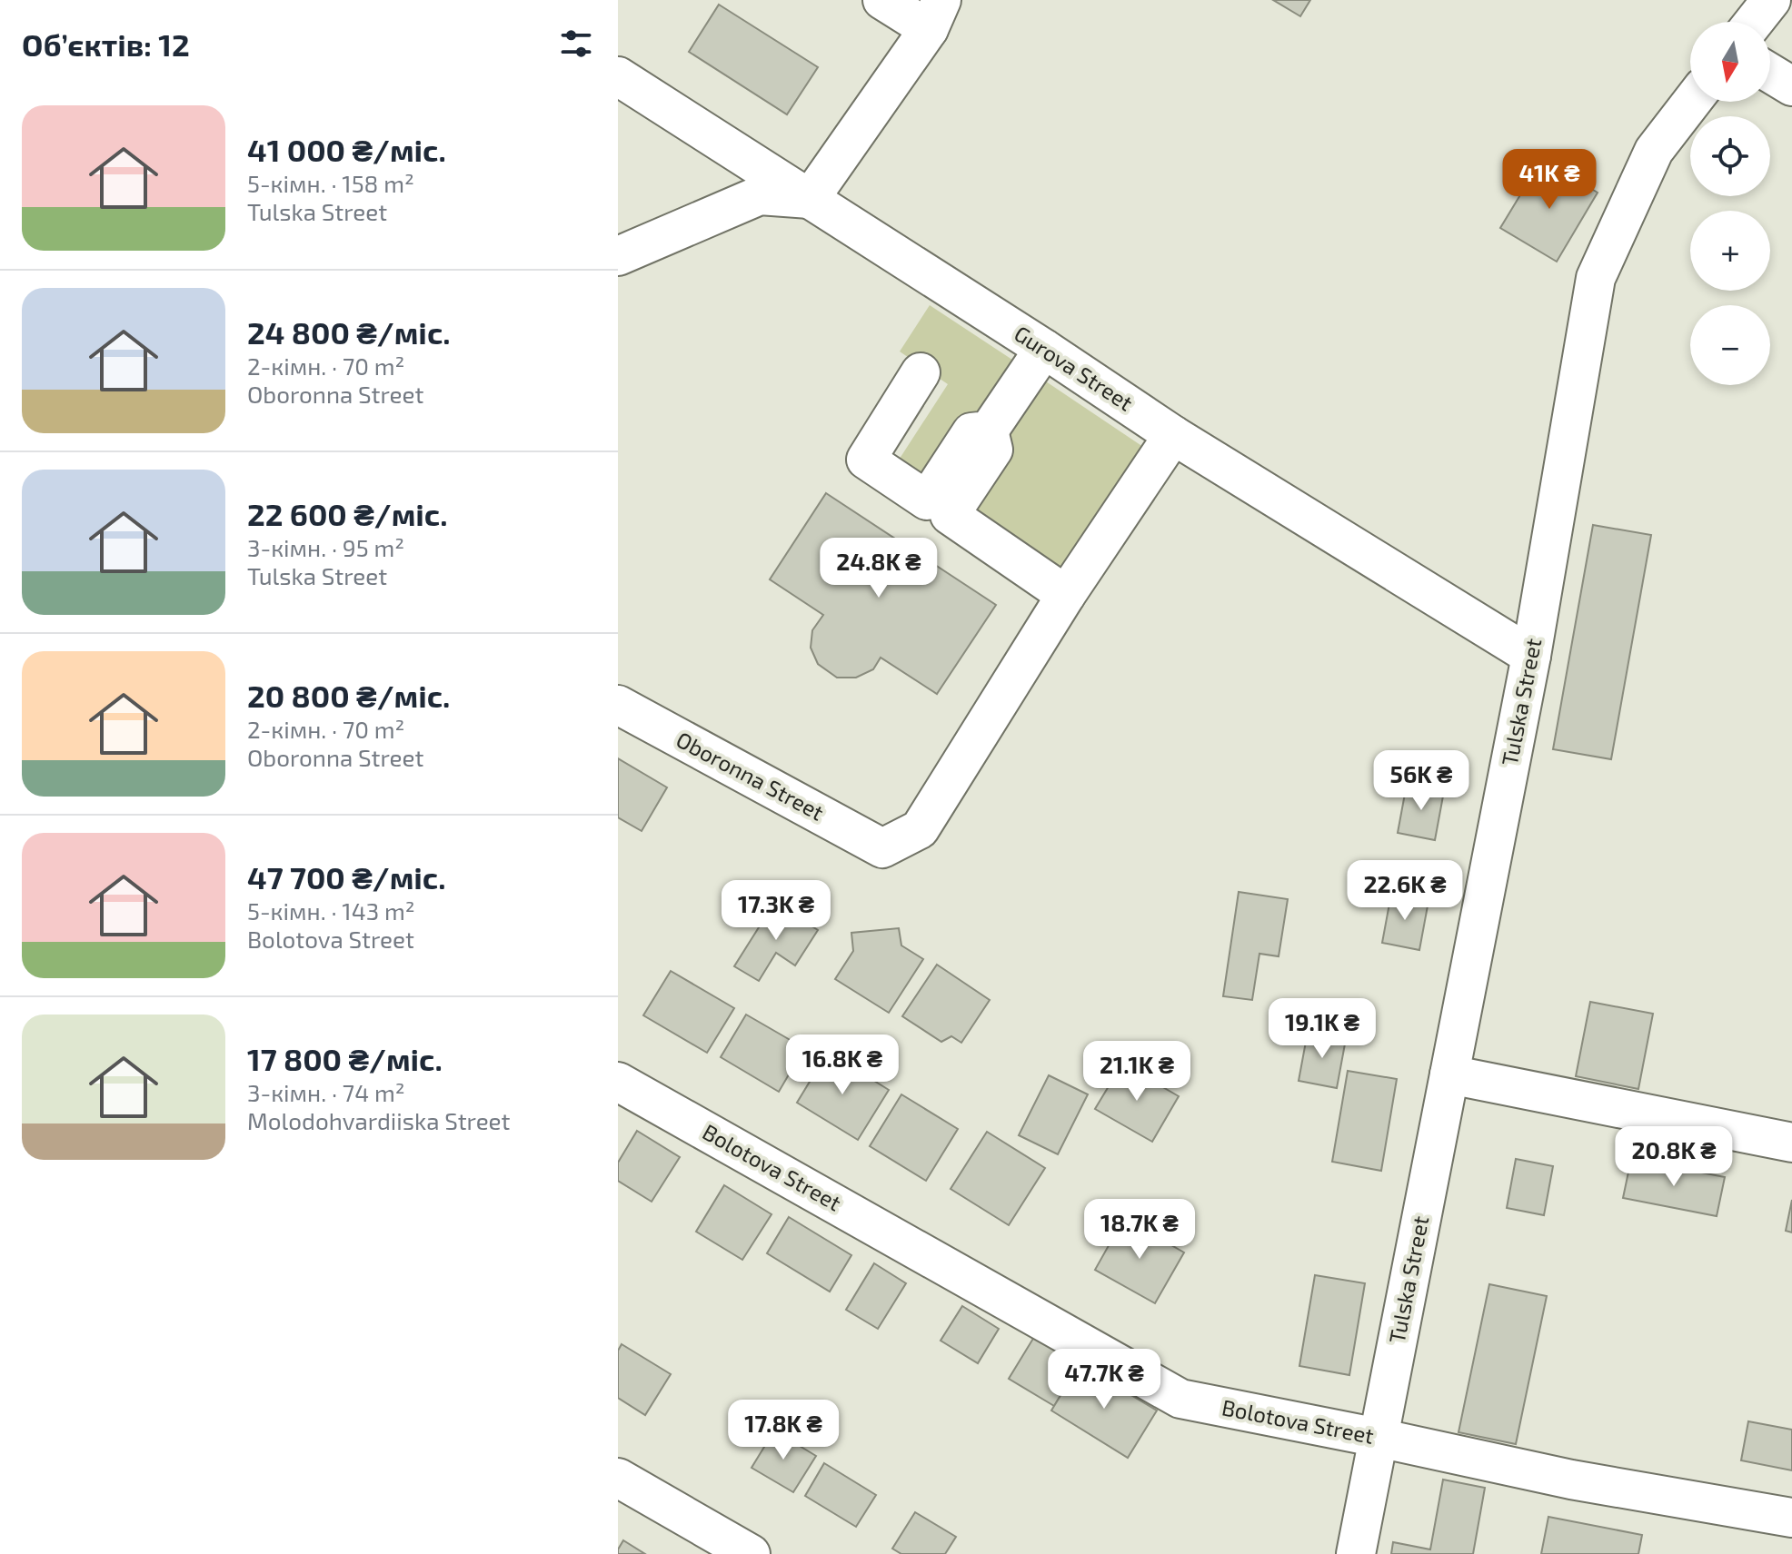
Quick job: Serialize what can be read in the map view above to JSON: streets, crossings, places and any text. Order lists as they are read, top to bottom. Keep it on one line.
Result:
{"streets":{"street":["Gurova Street","Tulska Street","Oboronna Street","Bolotova Street"]},"crossings":[["Gurova Street","Tulska Street"],["Tulska Street","Bolotova Street"]],"north":"bottom","page":{"heading":"Об’єктів: 12","map_buttons":["+","−"],"list":[{"name":"41 000 ₴/міс.","note":"5-кімн. · 158 m² · Tulska Street"},{"name":"24 800 ₴/міс.","note":"2-кімн. · 70 m² · Oboronna Street"},{"name":"22 600 ₴/міс.","note":"3-кімн. · 95 m² · Tulska Street"},{"name":"20 800 ₴/міс.","note":"2-кімн. · 70 m² · Oboronna Street"},{"name":"47 700 ₴/міс.","note":"5-кімн. · 143 m² · Bolotova Street"},{"name":"17 800 ₴/міс.","note":"3-кімн. · 74 m² · Molodohvardiiska Street"}],"price":["41K ₴","24.8K ₴","56K ₴","22.6K ₴","17.3K ₴","19.1K ₴","16.8K ₴","21.1K ₴","20.8K ₴","18.7K ₴","47.7K ₴","17.8K ₴"]}}
